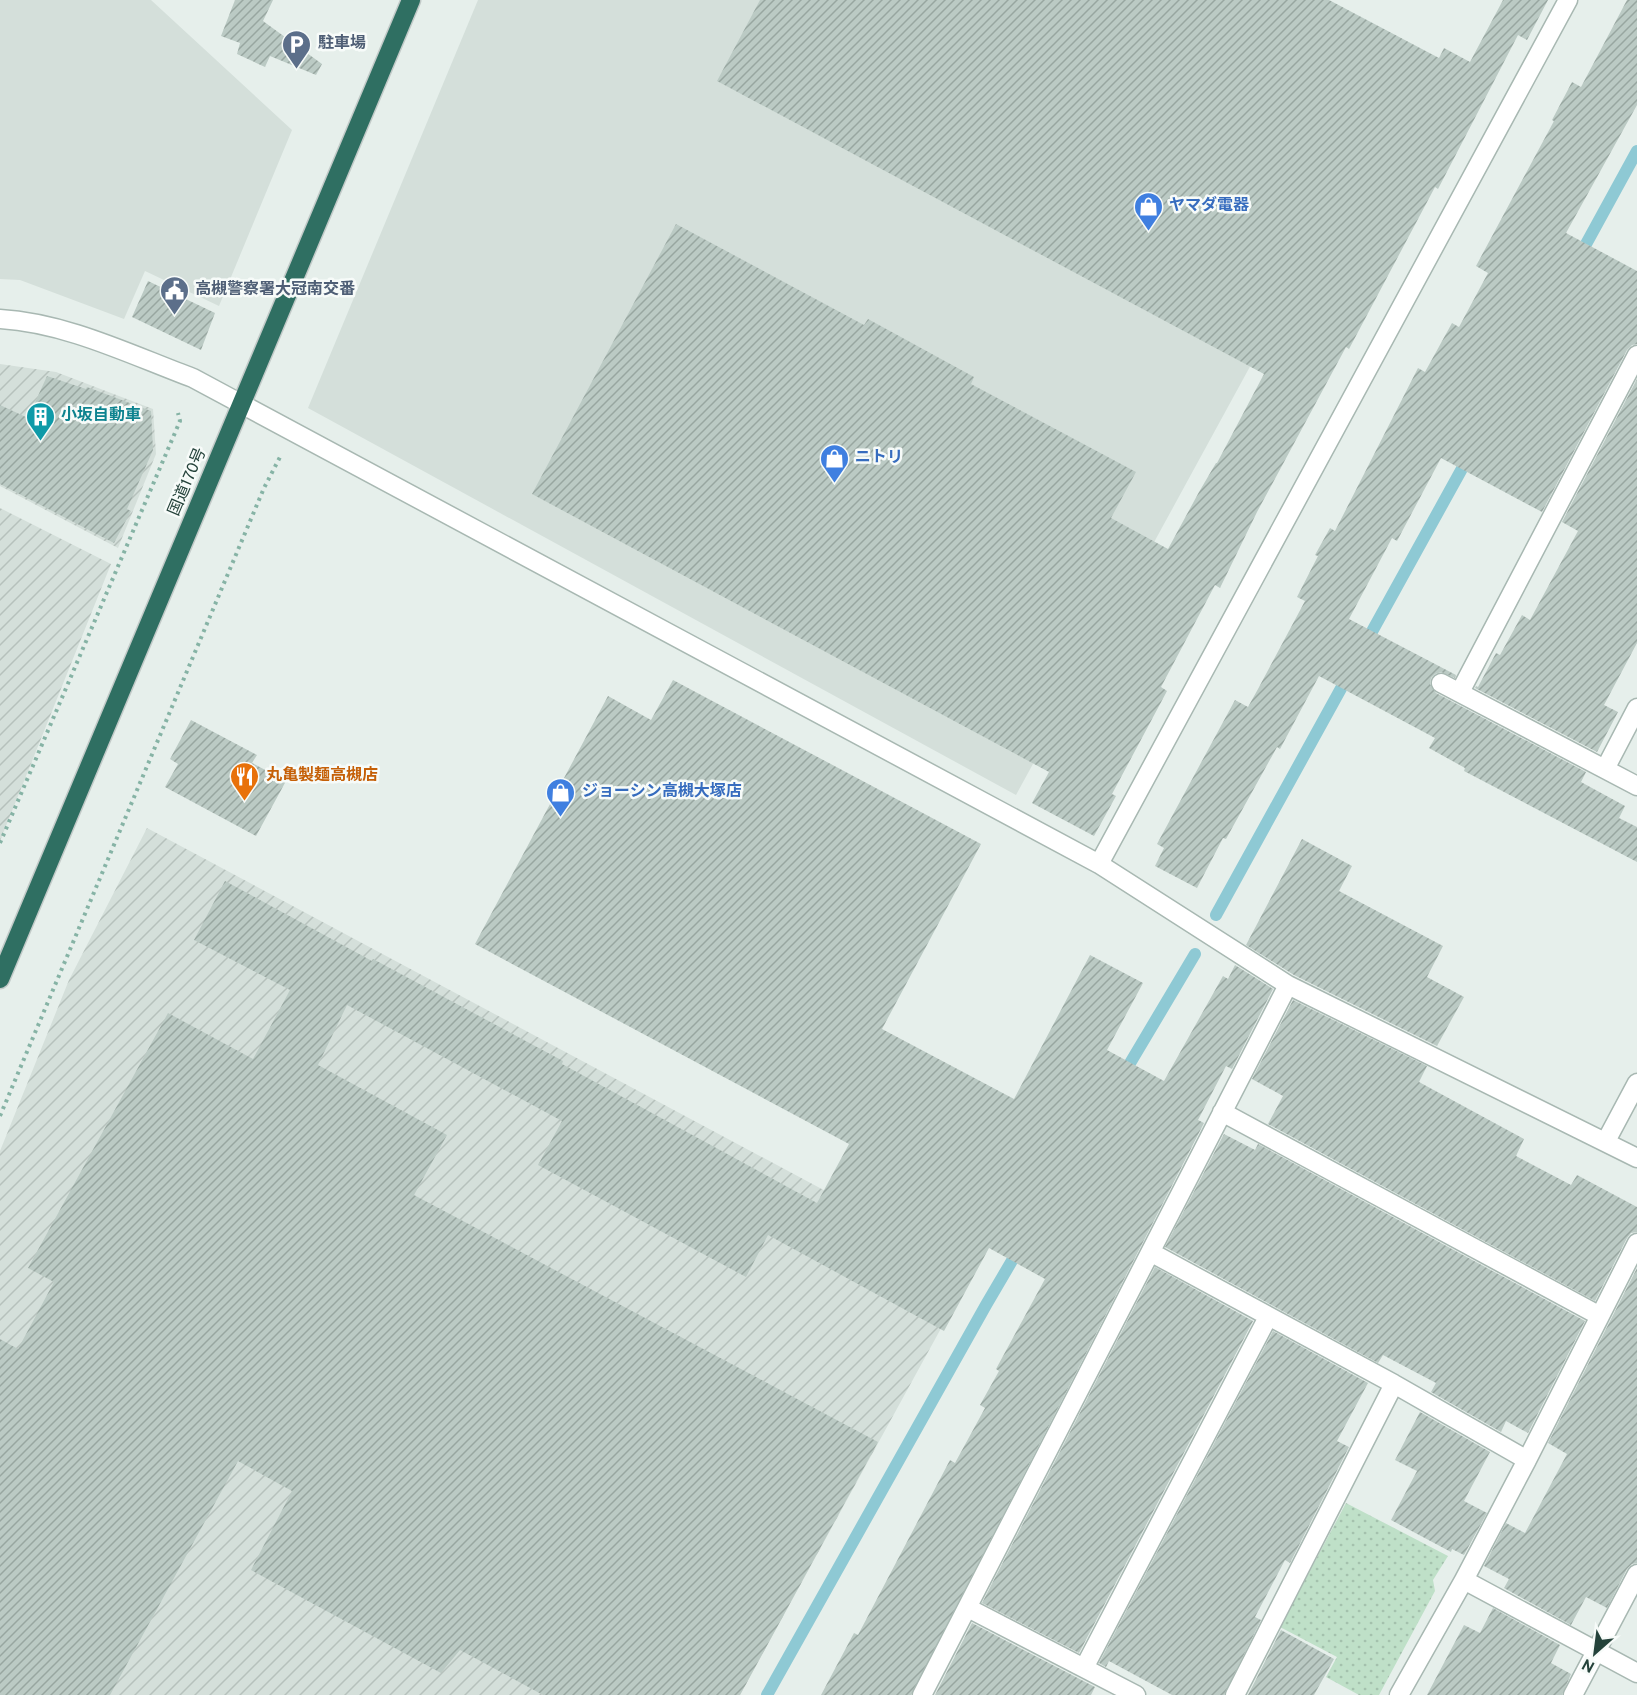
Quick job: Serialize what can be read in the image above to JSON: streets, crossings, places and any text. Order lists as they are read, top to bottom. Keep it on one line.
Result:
{"streets":{"highway":["国道170号"]},"places":{"parking":["駐車場"],"shop":["ヤマダ電器","ニトリ","ジョーシン高槻大塚店"],"public building":["高槻警察署大冠南交番"],"building":["小坂自動車"],"restaurant":["丸亀製麺高槻店"]},"north":"bottom left"}
